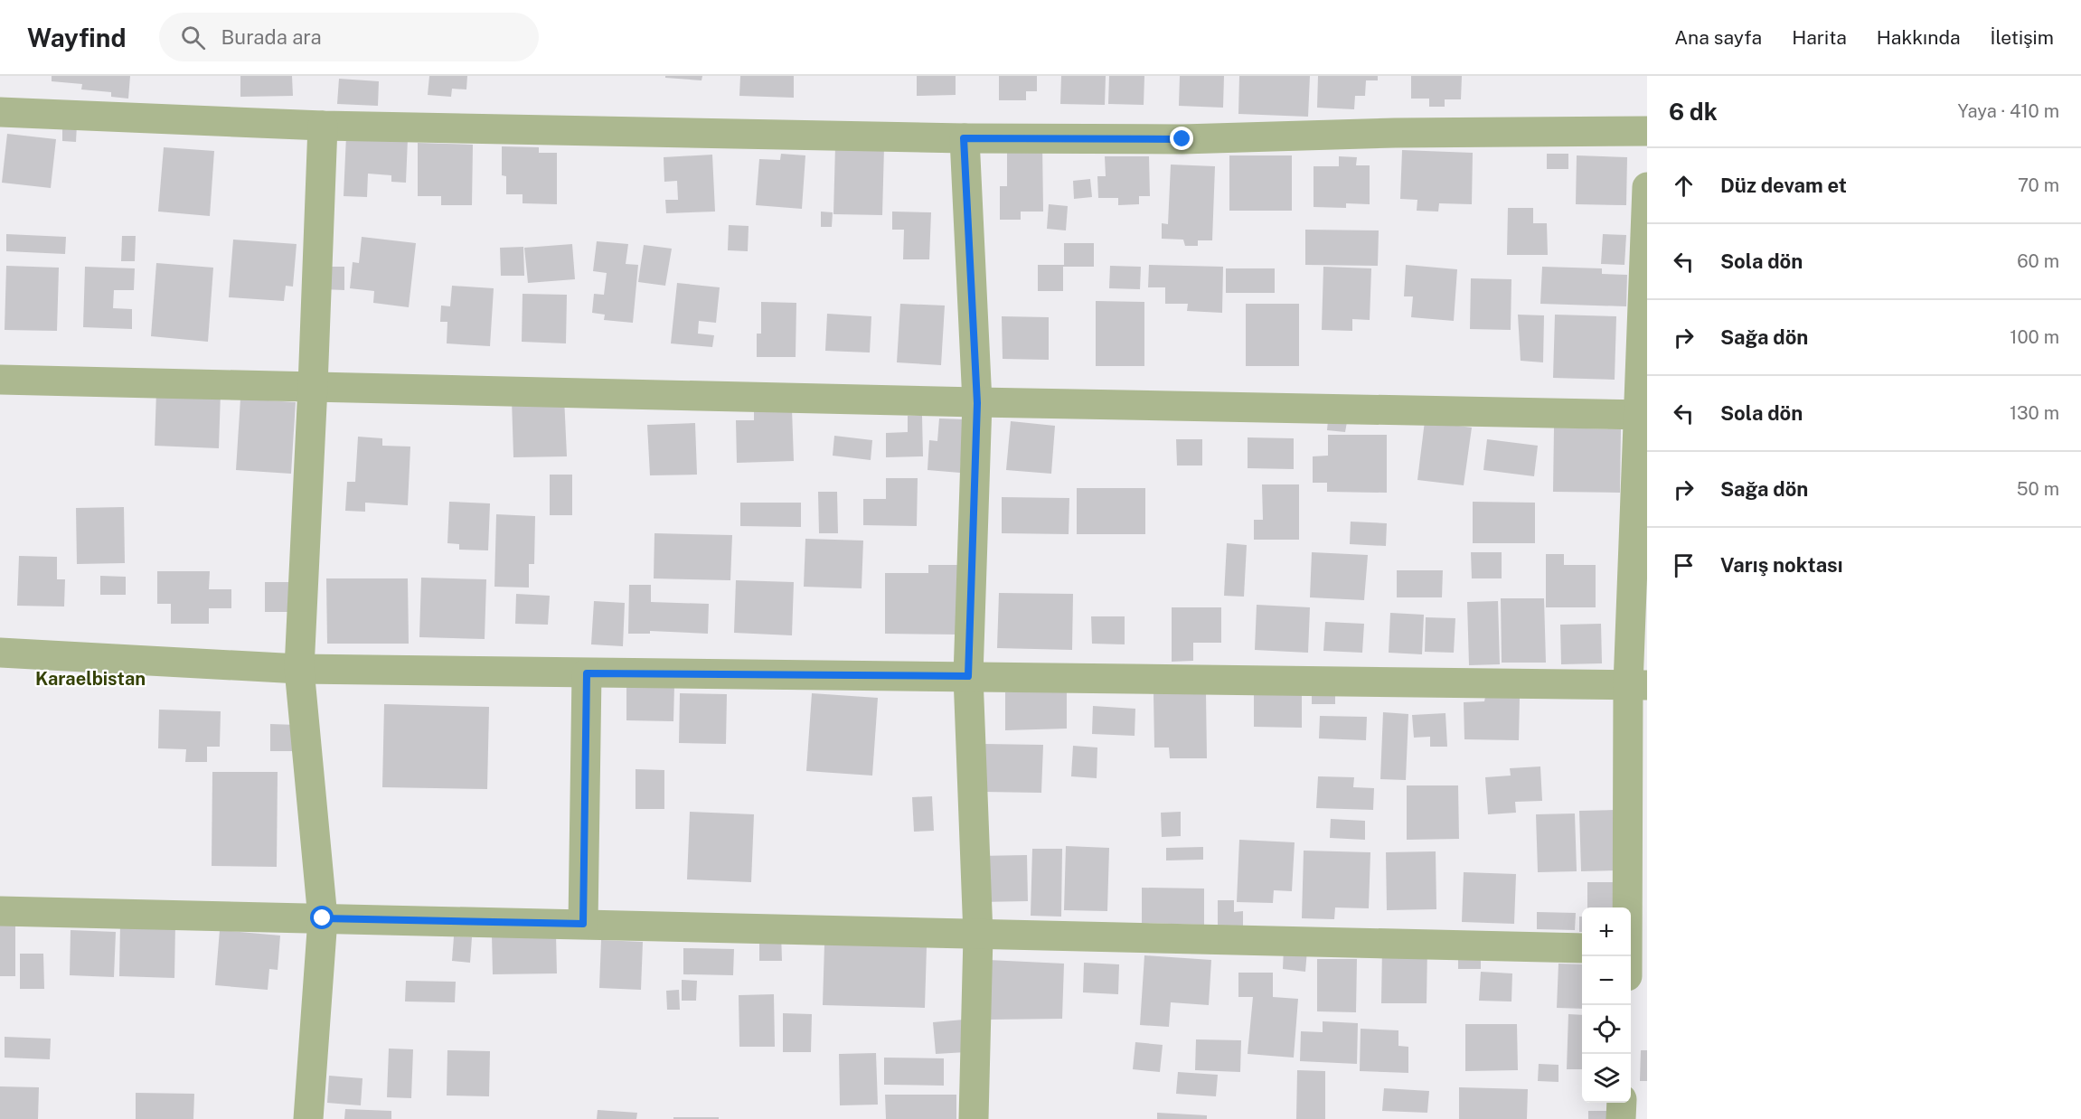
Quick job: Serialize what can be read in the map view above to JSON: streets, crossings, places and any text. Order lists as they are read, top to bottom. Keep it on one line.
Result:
{"districts":["Karaelbistan"],"page":{"header":"Wayfind","search":"Burada ara","nav":["Ana sayfa","Harita","Hakkında","İletişim"],"heading":["6 dk","Yaya · 410 m"],"list":[["Düz devam et","70 m"],["Sola dön","60 m"],["Sağa dön","100 m"],["Sola dön","130 m"],["Sağa dön","50 m"],"Varış noktası"],"map_buttons":["+","−"]}}
